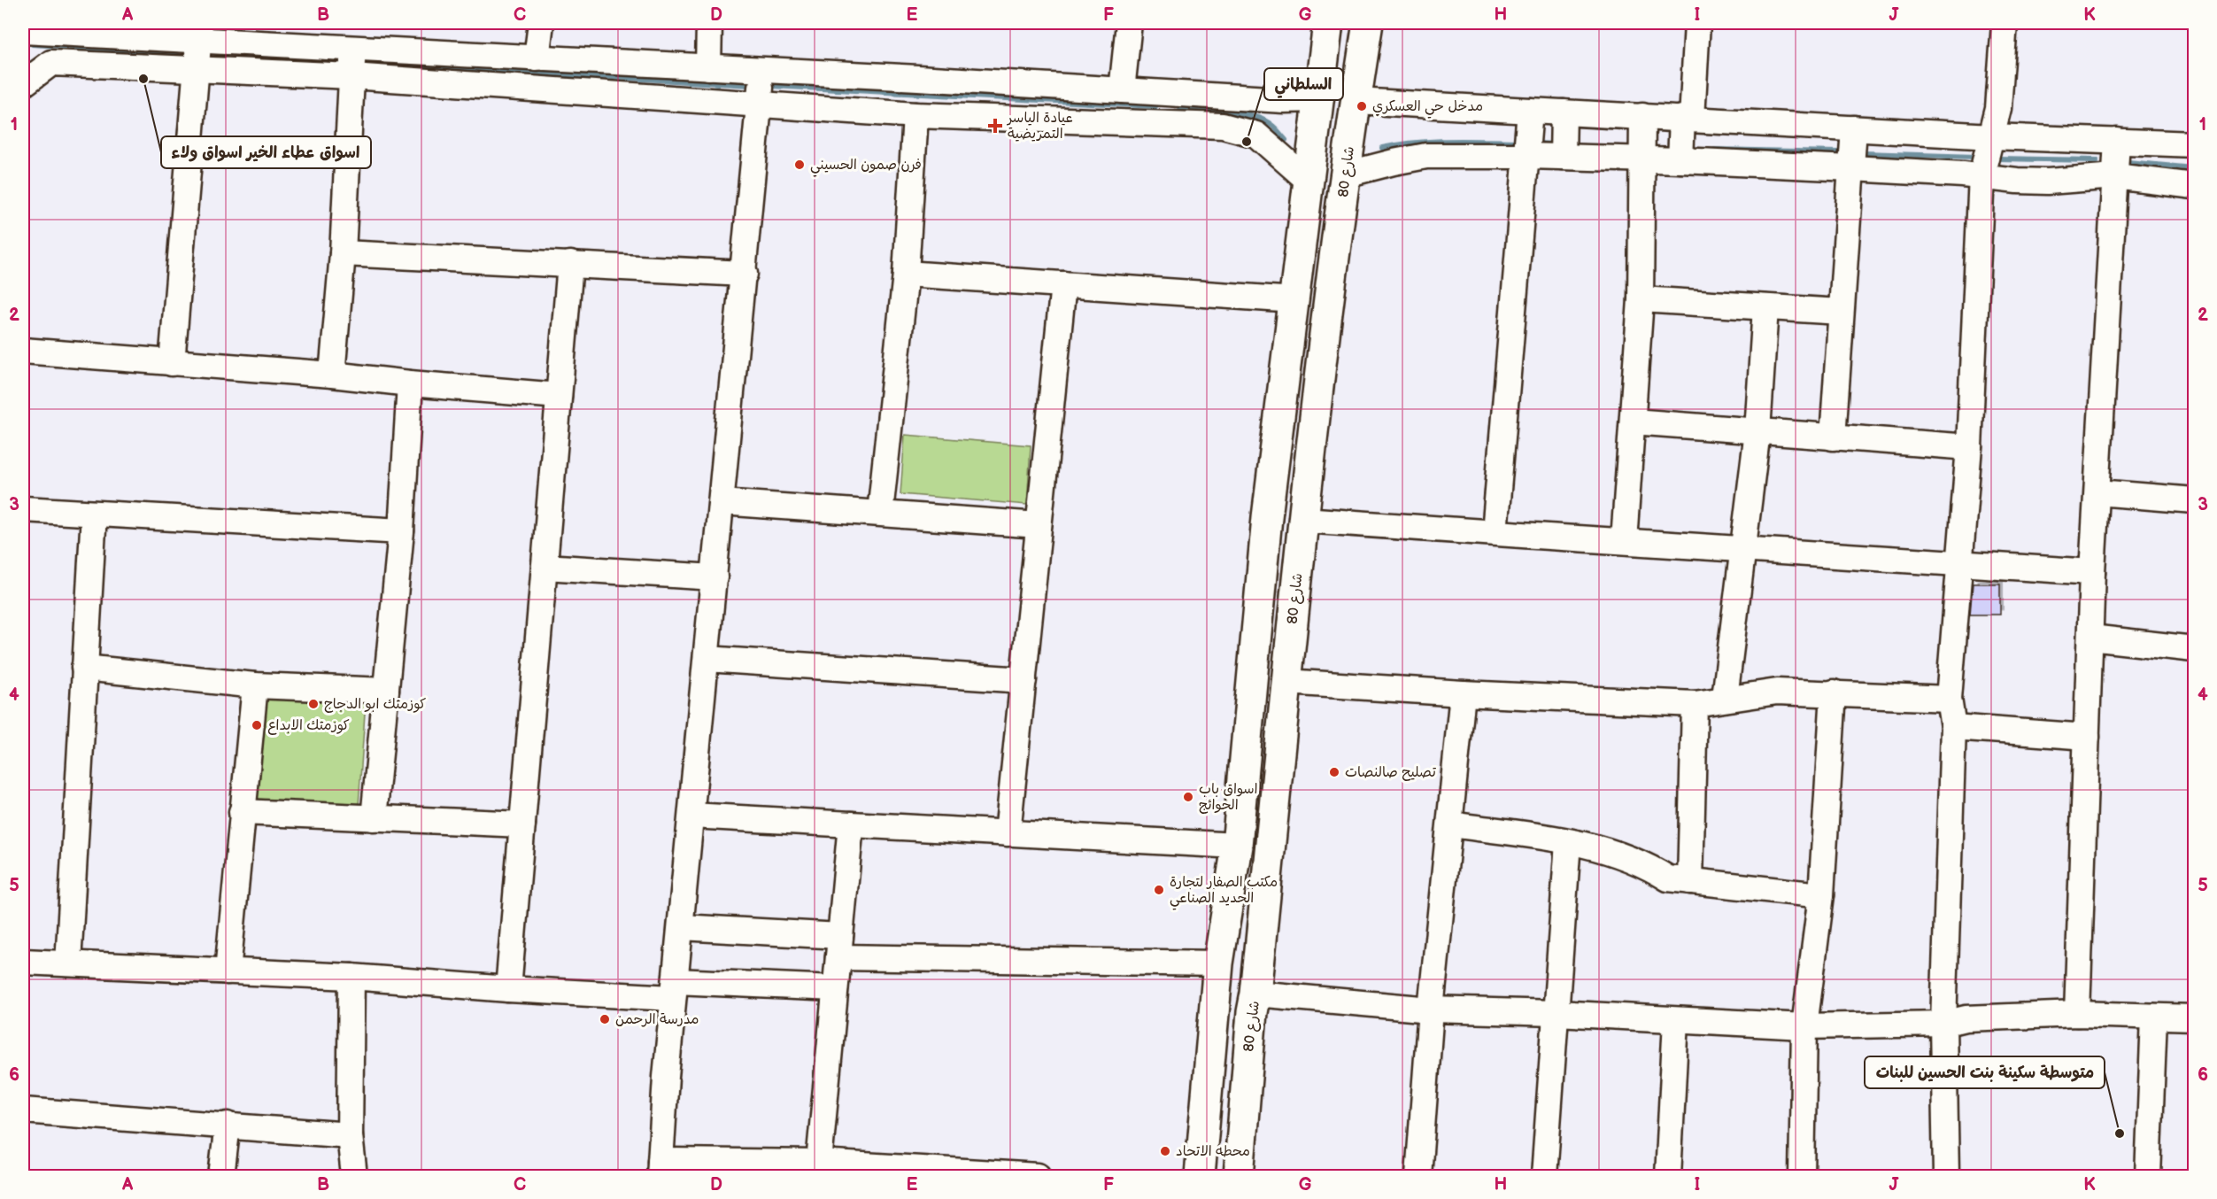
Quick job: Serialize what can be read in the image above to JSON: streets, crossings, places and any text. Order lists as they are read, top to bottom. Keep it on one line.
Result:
{"streets":{"main road":["شارع 80"]},"places":{"other":["اسواق عطاء الخير اسواق ولاء","مدخل حي العسكري","السلطاني","فرن صمون الحسيني","كوزمتك ابو الدجاج","كوزمتك الابداع","تصليح صالنصات","اسواق باب الحوائج","مكتب الصفار لتجارة الحديد الصناعي","مدرسة الرحمن","متوسطة سكينة بنت الحسين للبنات","محطه الاتحاد"],"health":["عيادة الياسر التمريضية"]},"grid":{"columns":["A","B","C","D","E","F","G","H","I","J","K"],"rows":["1","2","3","4","5","6"]}}
